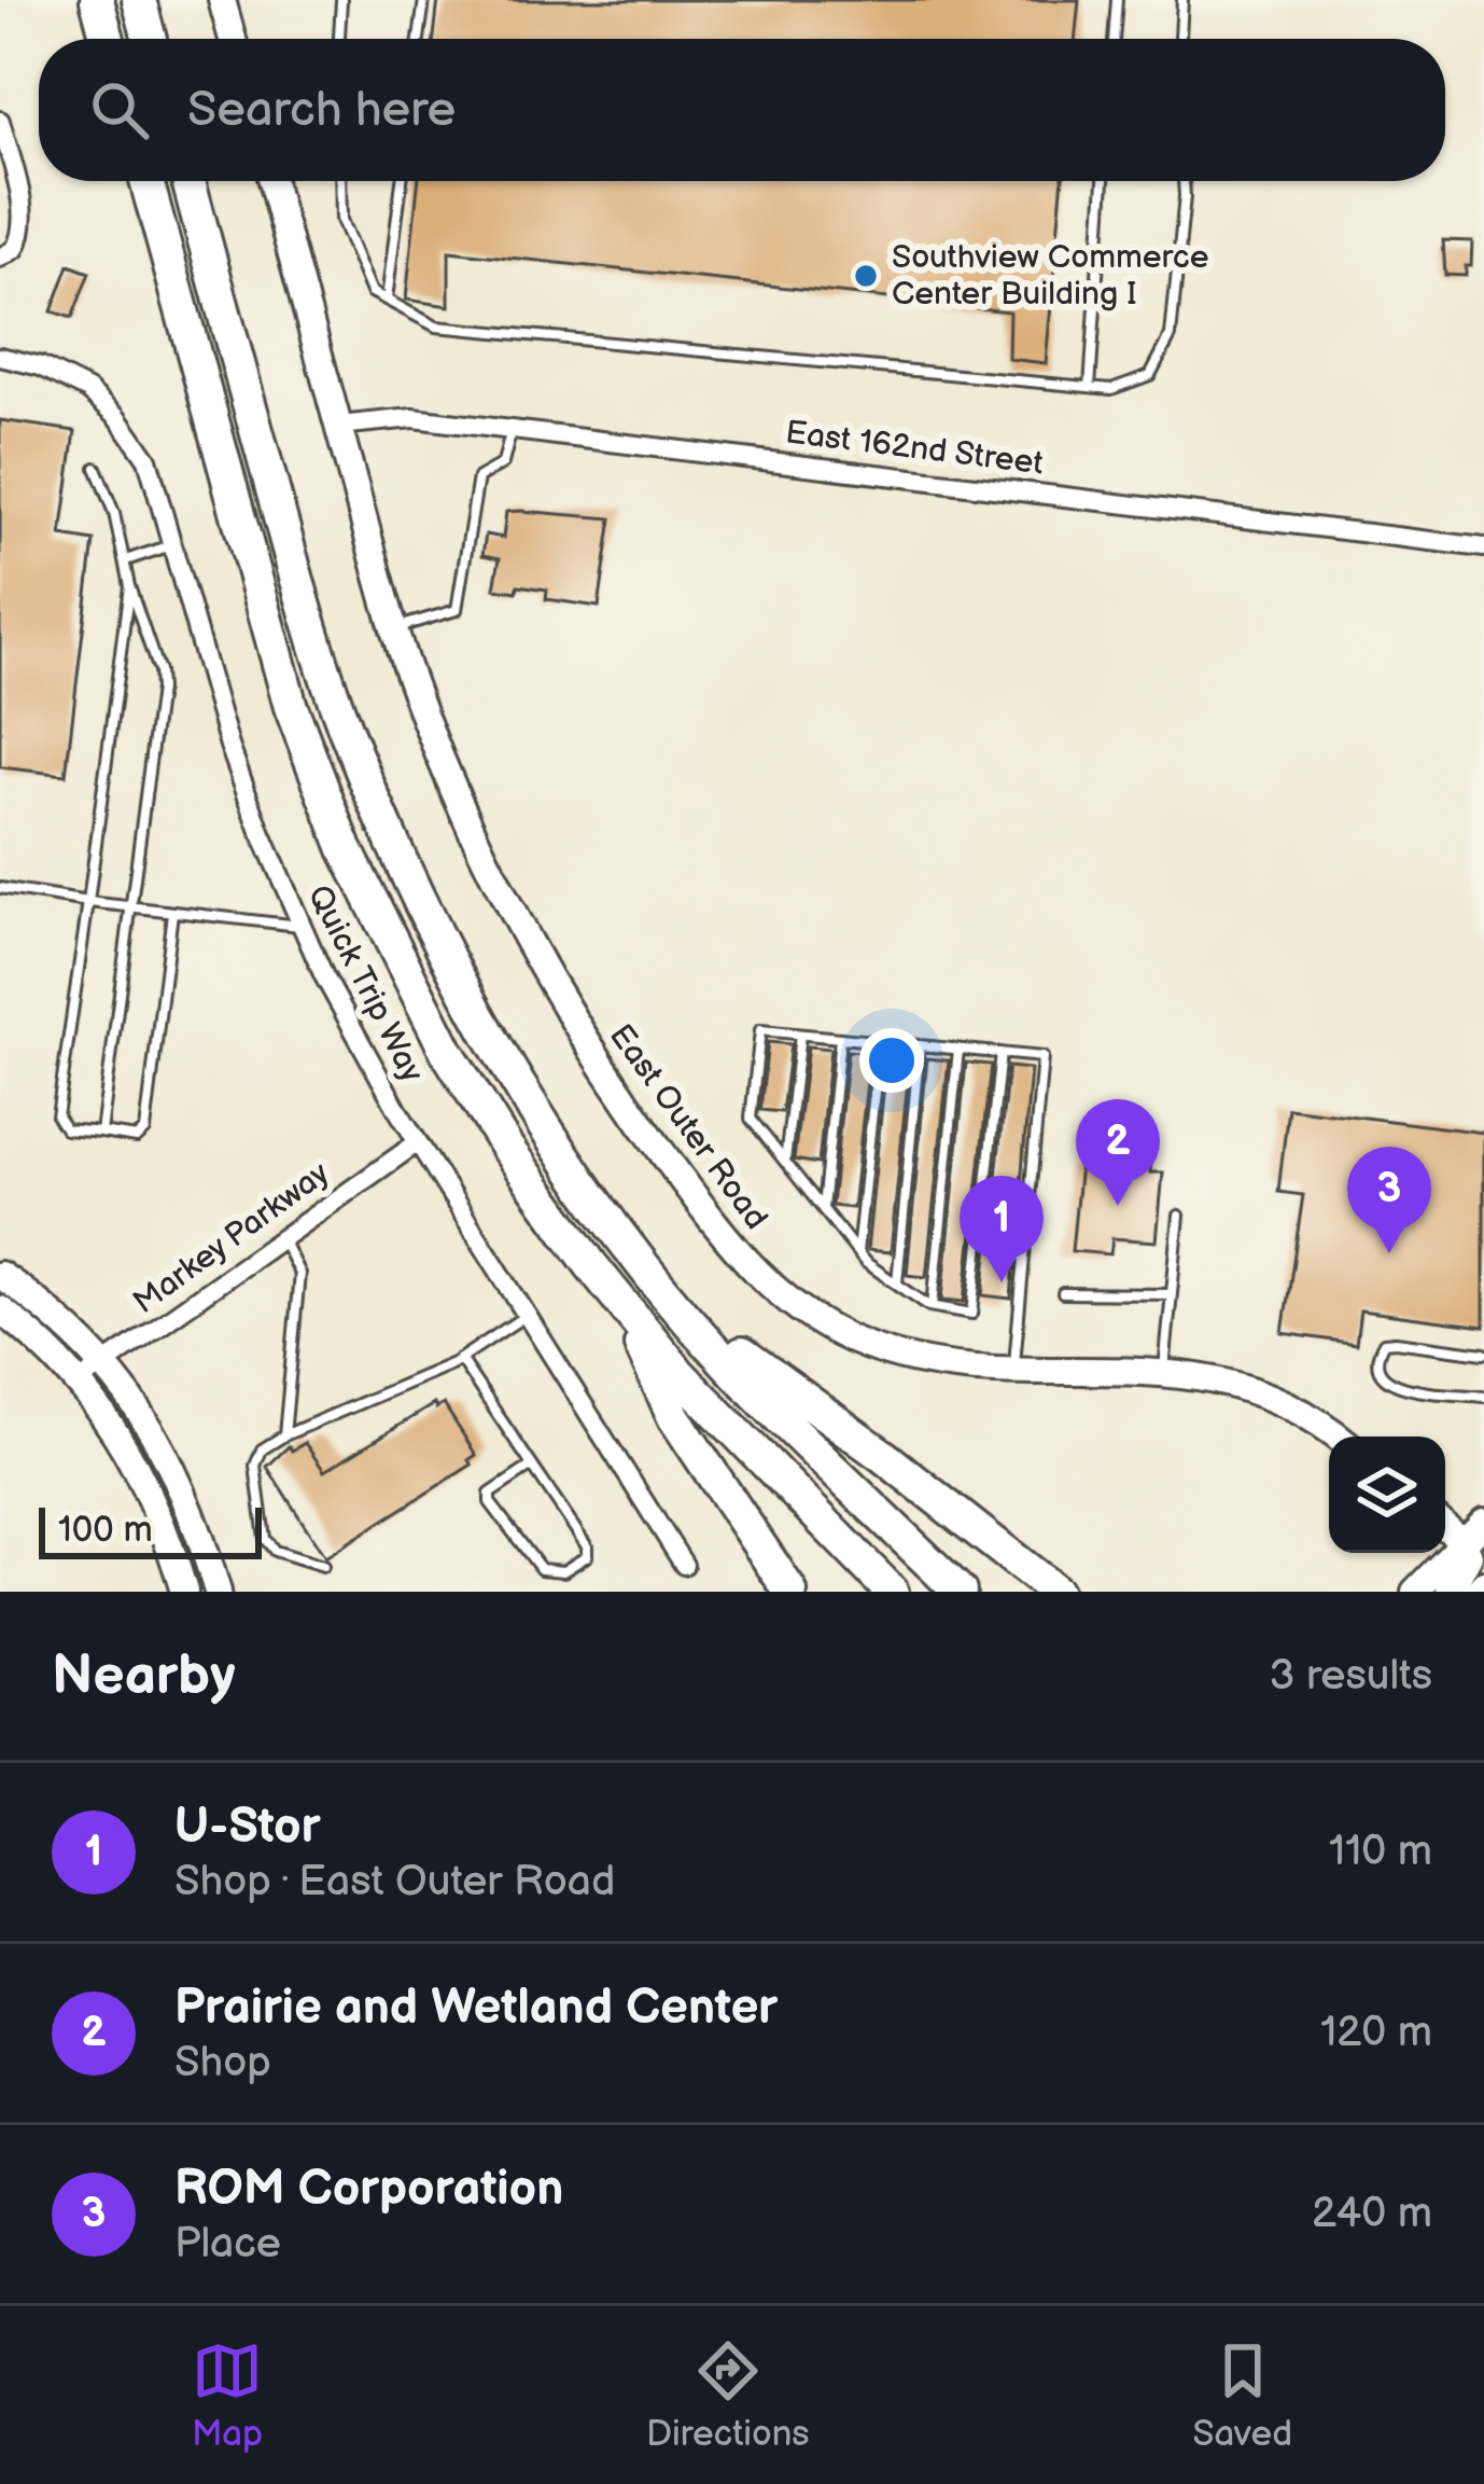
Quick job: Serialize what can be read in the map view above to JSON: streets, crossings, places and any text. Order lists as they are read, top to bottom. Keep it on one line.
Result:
{"streets":{"street":["East 162nd Street","Quick Trip Way","East Outer Road","Markey Parkway"]},"crossings":[["East 162nd Street","East Outer Road"],["Quick Trip Way","Markey Parkway"]],"places":["Southview Commerce Center Building I"],"scale_bar":"100 m","page":{"search":"Search here","pins":["2","3","1"],"scale":"100 m","heading":["Nearby","3 results"],"list":[{"mark":"1","name":"U-Stor","note":"Shop · East Outer Road","value":"110 m"},{"mark":"2","name":"Prairie and Wetland Center","note":"Shop","value":"120 m"},{"mark":"3","name":"ROM Corporation","note":"Place","value":"240 m"}],"nav":["Map","Directions","Saved"]}}
